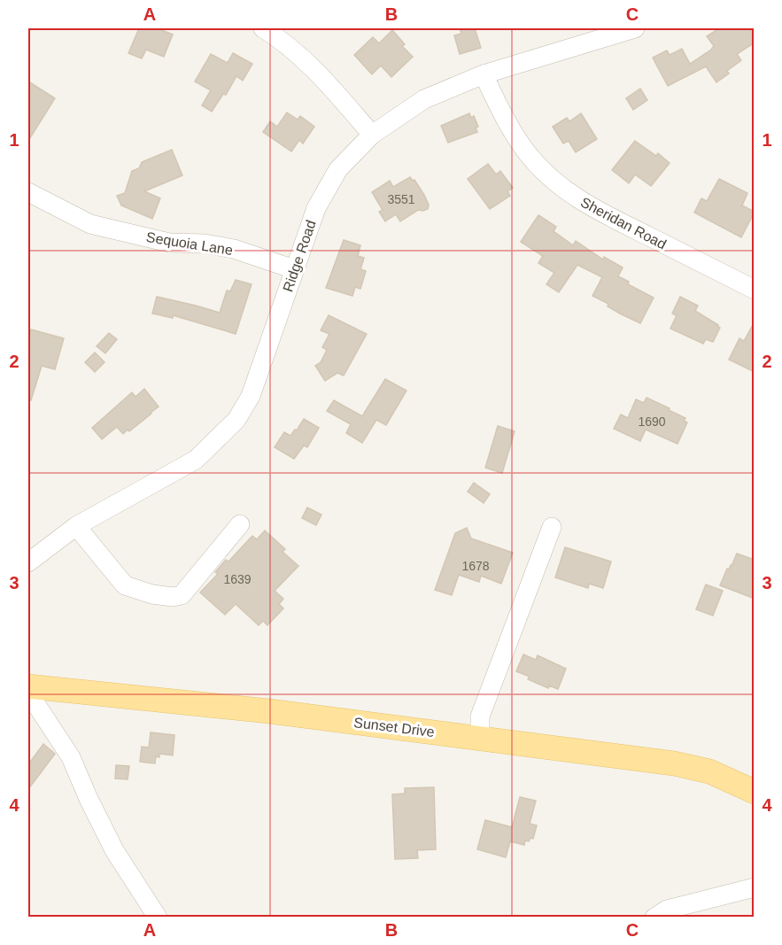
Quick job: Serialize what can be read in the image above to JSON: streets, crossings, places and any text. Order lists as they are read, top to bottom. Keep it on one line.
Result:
{"streets":{"main road":["Sunset Drive"],"street":["Sheridan Road","Sequoia Lane","Ridge Road"]},"crossings":[["Sheridan Road","Ridge Road"],["Sequoia Lane","Ridge Road"]],"house_numbers":["3551","1690","1678","1639"],"grid":{"columns":["A","B","C"],"rows":["1","2","3","4"]}}
